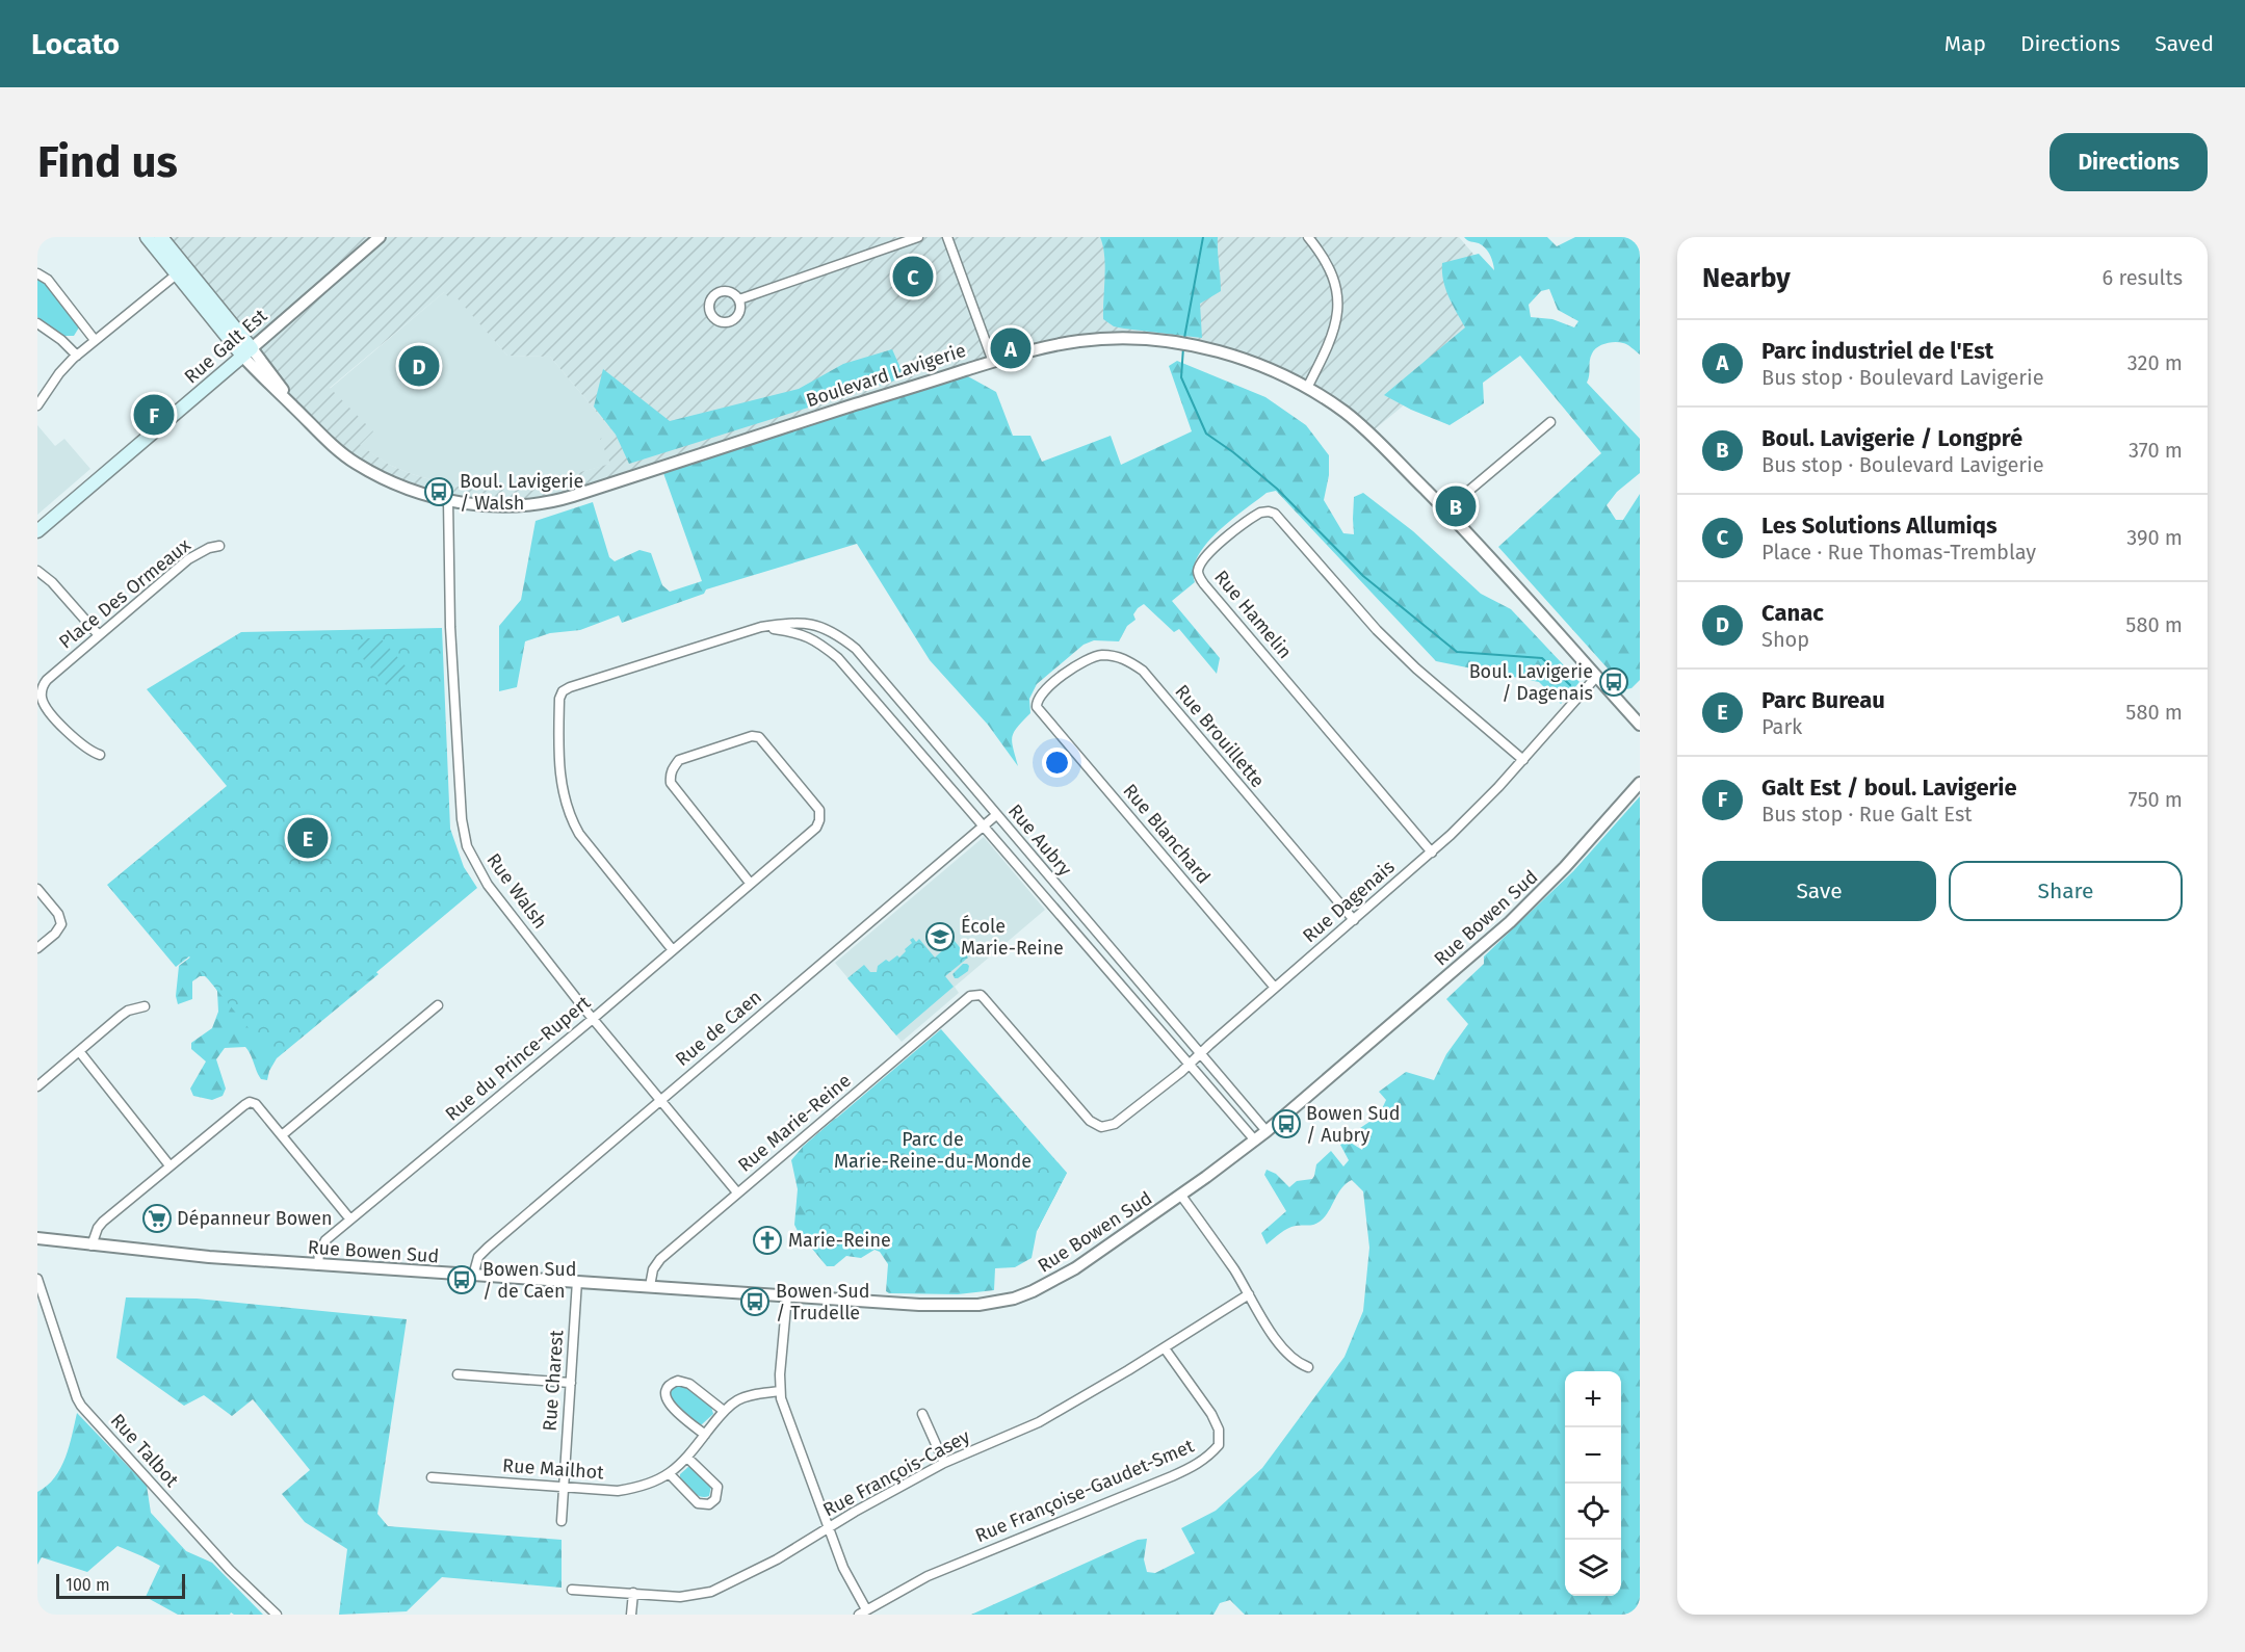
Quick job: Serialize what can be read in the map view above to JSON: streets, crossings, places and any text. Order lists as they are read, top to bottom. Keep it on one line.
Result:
{"streets":{"main road":["Rue Galt Est","Boulevard Lavigerie"],"street":["Place Des Ormeaux","Rue Hamelin","Rue Brouillette","Rue Blanchard","Rue Aubry","Rue Walsh","Rue Dagenais","Rue Bowen Sud","Rue de Caen","Rue du Prince-Rupert","Rue Marie-Reine","Rue Charest","Rue Talbot","Rue Mailhot","Rue François-Casey","Rue Françoise-Gaudet-Smet"]},"crossings":[["Rue Galt Est","Boulevard Lavigerie"],["Boulevard Lavigerie","Rue Walsh"],["Boulevard Lavigerie","Rue Dagenais"],["Rue Hamelin","Rue Dagenais"],["Rue Brouillette","Rue Blanchard"],["Rue Brouillette","Rue Dagenais"],["Rue Blanchard","Rue Dagenais"],["Rue Aubry","Rue Dagenais"],["Rue Aubry","Rue Bowen Sud"],["Rue Aubry","Rue de Caen"],["Rue Aubry","Rue du Prince-Rupert"],["Rue Walsh","Rue de Caen"],["Rue Walsh","Rue du Prince-Rupert"],["Rue Walsh","Rue Marie-Reine"],["Rue Dagenais","Rue Marie-Reine"],["Rue Bowen Sud","Rue de Caen"],["Rue Bowen Sud","Rue du Prince-Rupert"],["Rue Bowen Sud","Rue Marie-Reine"],["Rue Bowen Sud","Rue Charest"],["Rue Charest","Rue Mailhot"],["Rue François-Casey","Rue Françoise-Gaudet-Smet"]],"parks":["Parc de Marie-Reine-du-Monde"],"places":{"bus stop":["Boul. Lavigerie / Walsh","Boul. Lavigerie / Dagenais","Bowen Sud / Aubry","Bowen Sud / de Caen","Bowen Sud / Trudelle"],"school or university":["École Marie-Reine"],"supermarket":["Dépanneur Bowen"],"church":["Marie-Reine"]},"scale_bar":"100 m","page":{"header":"Locato","nav":["Map","Directions","Saved"],"buttons":["Directions",["Save","Share"]],"title":"Find us","heading":["Nearby","6 results"],"pins":["C","A","D","F","B","E"],"list":[{"mark":"A","name":"Parc industriel de l'Est","note":"Bus stop · Boulevard Lavigerie","value":"320 m"},{"mark":"B","name":"Boul. Lavigerie / Longpré","note":"Bus stop · Boulevard Lavigerie","value":"370 m"},{"mark":"C","name":"Les Solutions Allumiqs","note":"Place · Rue Thomas-Tremblay","value":"390 m"},{"mark":"D","name":"Canac","note":"Shop","value":"580 m"},{"mark":"E","name":"Parc Bureau","note":"Park","value":"580 m"},{"mark":"F","name":"Galt Est / boul. Lavigerie","note":"Bus stop · Rue Galt Est","value":"750 m"}],"map_buttons":["+","−"],"scale":"100 m"}}
